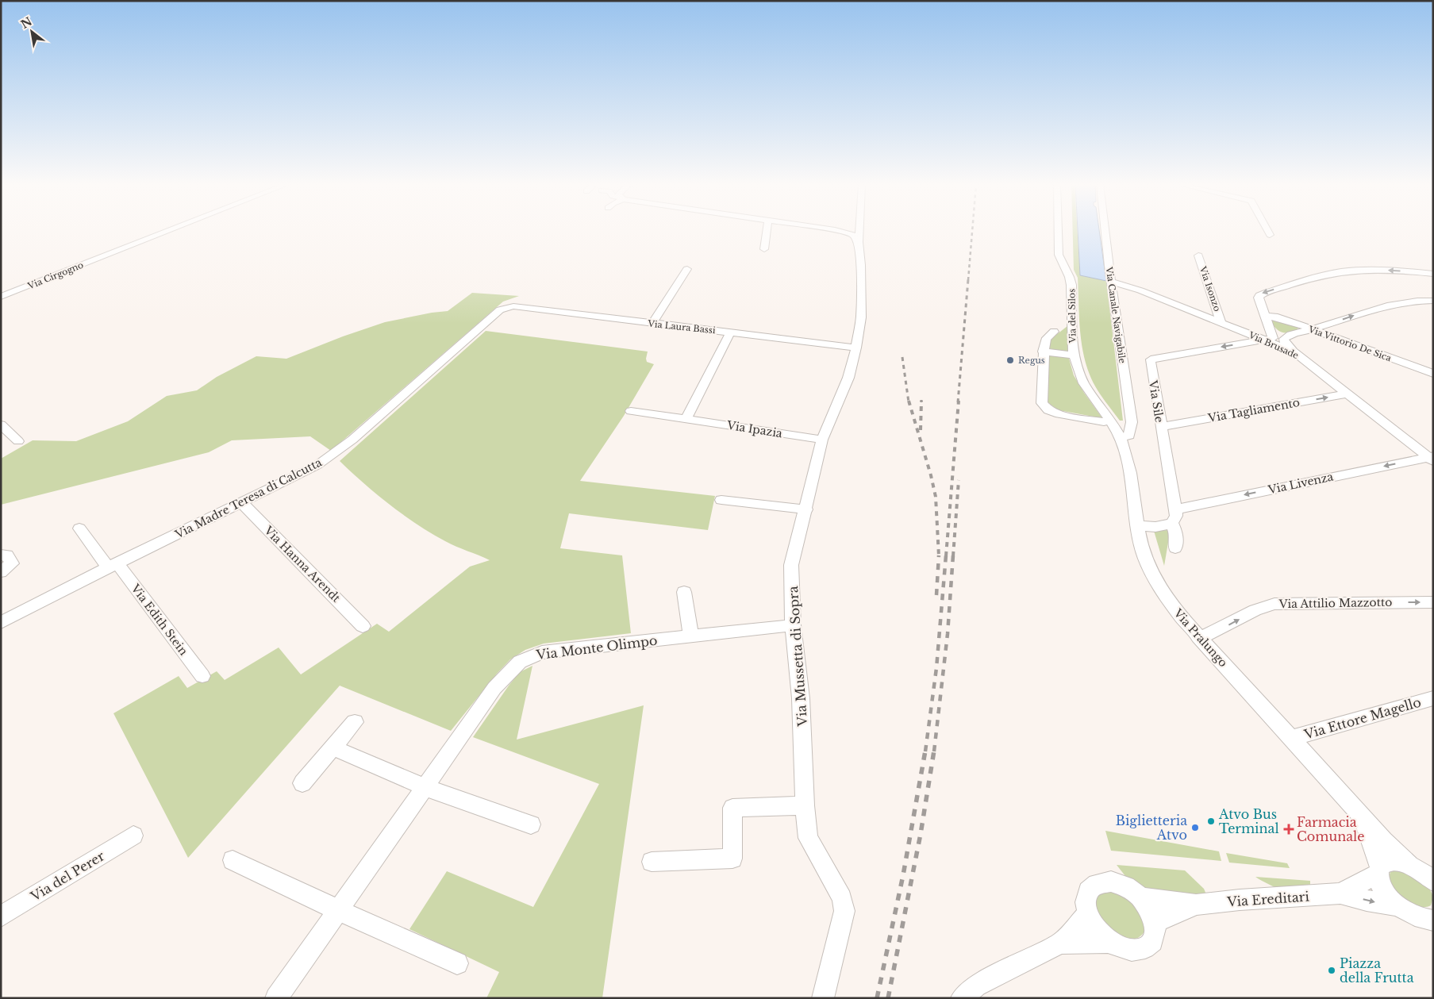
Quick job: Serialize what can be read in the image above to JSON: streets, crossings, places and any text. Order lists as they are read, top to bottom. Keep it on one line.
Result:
{"streets":{"street":["Via Cirgogno","Via Isonzo","Via Canale Navigabile","Via del Silos","Via Laura Bassi","Via Vittorio De Sica","Via Brusade","Via Sile","Via Tagliamento","Via Ipazia","Via Livenza","Via Madre Teresa di Calcutta","Via Hanna Arendt","Via Attilio Mazzotto","Via Edith Stein","Via Pralungo","Via Monte Olimpo","Via Mussetta di Sopra","Via Ettore Magello","Via del Perer","Via Ereditari"]},"crossings":[["Via Isonzo","Via Brusade"],["Via Canale Navigabile","Via Brusade"],["Via Canale Navigabile","Via Pralungo"],["Via del Silos","Via Pralungo"],["Via Laura Bassi","Via Madre Teresa di Calcutta"],["Via Laura Bassi","Via Mussetta di Sopra"],["Via Brusade","Via Sile"],["Via Brusade","Via Tagliamento"],["Via Brusade","Via Livenza"],["Via Sile","Via Tagliamento"],["Via Sile","Via Livenza"],["Via Ipazia","Via Mussetta di Sopra"],["Via Madre Teresa di Calcutta","Via Hanna Arendt"],["Via Madre Teresa di Calcutta","Via Edith Stein"],["Via Attilio Mazzotto","Via Pralungo"],["Via Pralungo","Via Ettore Magello"],["Via Pralungo","Via Ereditari"],["Via Monte Olimpo","Via Mussetta di Sopra"]],"one_way":["Via Tagliamento","Via Livenza","Via Attilio Mazzotto"],"places":{"other":["Regus","Atvo Bus Terminal","Biglietteria Atvo","Piazza della Frutta"],"health":["Farmacia Comunale"]},"north":"top left"}
